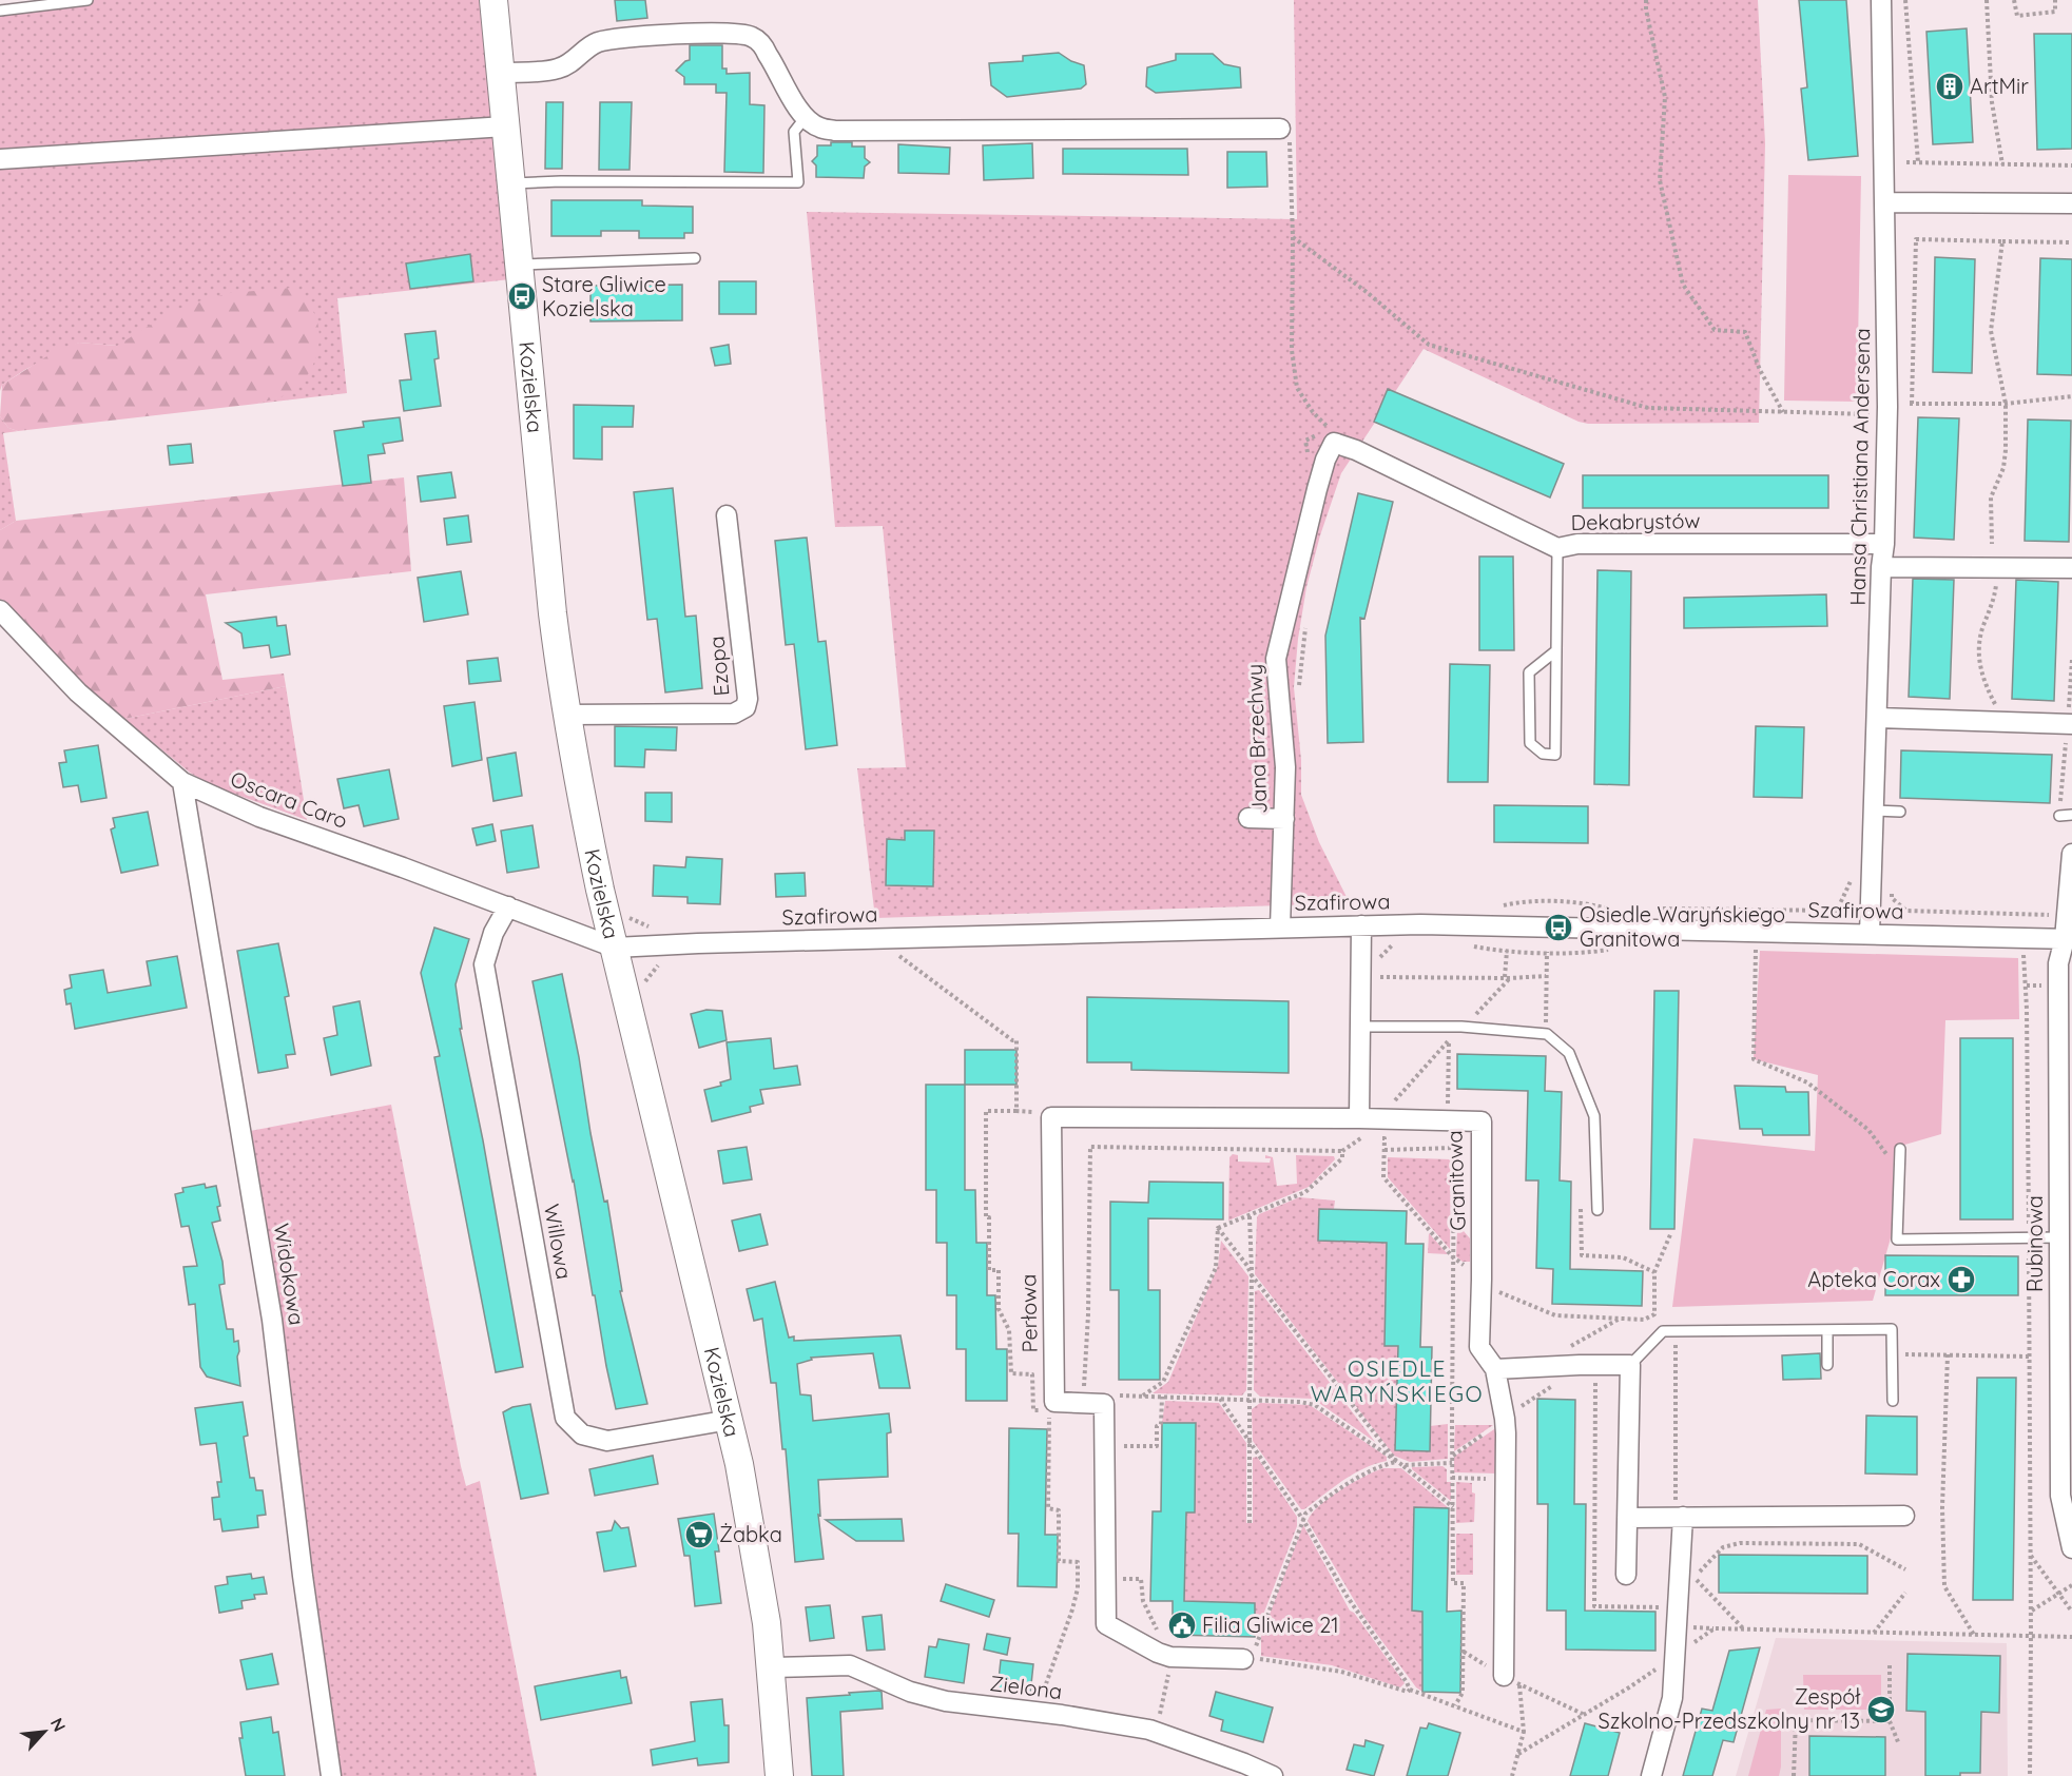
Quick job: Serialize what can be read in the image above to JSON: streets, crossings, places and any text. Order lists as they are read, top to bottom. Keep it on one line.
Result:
{"streets":{"street":["Kozielska","Hansa Christiana Andersena","Dekabrystów","Ezopa","Jana Brzechwy","Oscara Caro","Szafirowa","Granitowa","Willowa","Rubinowa","Widokowa","Perłowa","Zielona"]},"crossings":[["Kozielska","Ezopa"],["Kozielska","Oscara Caro"],["Kozielska","Szafirowa"],["Kozielska","Willowa"],["Kozielska","Zielona"],["Hansa Christiana Andersena","Dekabrystów"],["Hansa Christiana Andersena","Szafirowa"],["Dekabrystów","Jana Brzechwy"],["Jana Brzechwy","Szafirowa"],["Oscara Caro","Szafirowa"],["Oscara Caro","Willowa"],["Oscara Caro","Widokowa"],["Szafirowa","Rubinowa"]],"districts":["OSIEDLE WARYŃSKIEGO"],"places":{"building":["ArtMir"],"bus stop":["Stare Gliwice Kozielska","Osiedle Waryńskiego Granitowa"],"pharmacy":["Apteka Corax"],"supermarket":["Żabka"],"public building":["Filia Gliwice 21"],"school or university":["Zespół Szkolno-Przedszkolny nr 13"]},"north":"top right"}
